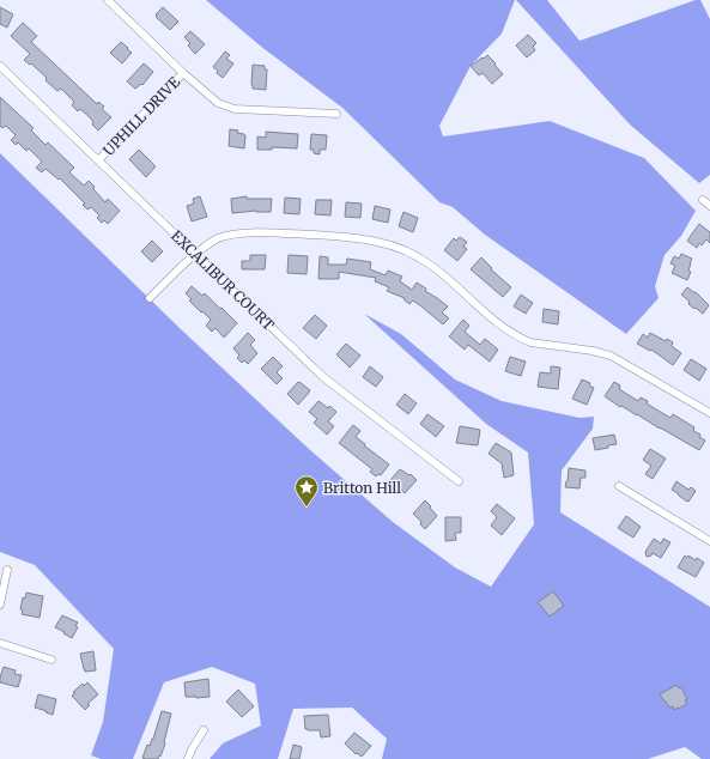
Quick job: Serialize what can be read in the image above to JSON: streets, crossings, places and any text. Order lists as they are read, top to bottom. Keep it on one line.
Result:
{"streets":{"street":["UPHILL DRIVE","EXCALIBUR COURT"]},"crossings":[["UPHILL DRIVE","EXCALIBUR COURT"]],"places":{"place":["Britton Hill"]}}
